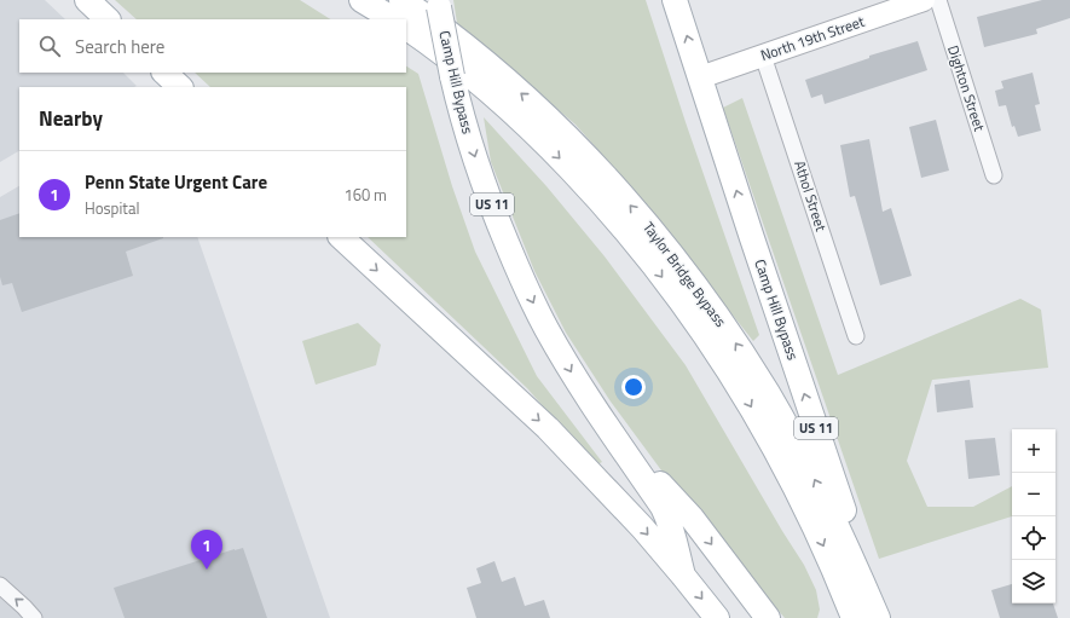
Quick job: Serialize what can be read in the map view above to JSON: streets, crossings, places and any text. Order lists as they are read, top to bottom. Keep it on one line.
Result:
{"streets":{"main road":["Camp Hill Bypass","US 11","Taylor Bridge Bypass"],"street":["North 19th Street","Dighton Street","Athol Street"]},"crossings":[["North 19th Street","Camp Hill Bypass"],["North 19th Street","Athol Street"],["Camp Hill Bypass","US 11"],["Camp Hill Bypass","Taylor Bridge Bypass"]],"page":{"search":"Search here","heading":"Nearby","list":[{"mark":"1","name":"Penn State Urgent Care","note":"Hospital","value":"160 m"}],"map_buttons":["+","−"],"pins":"1"}}
